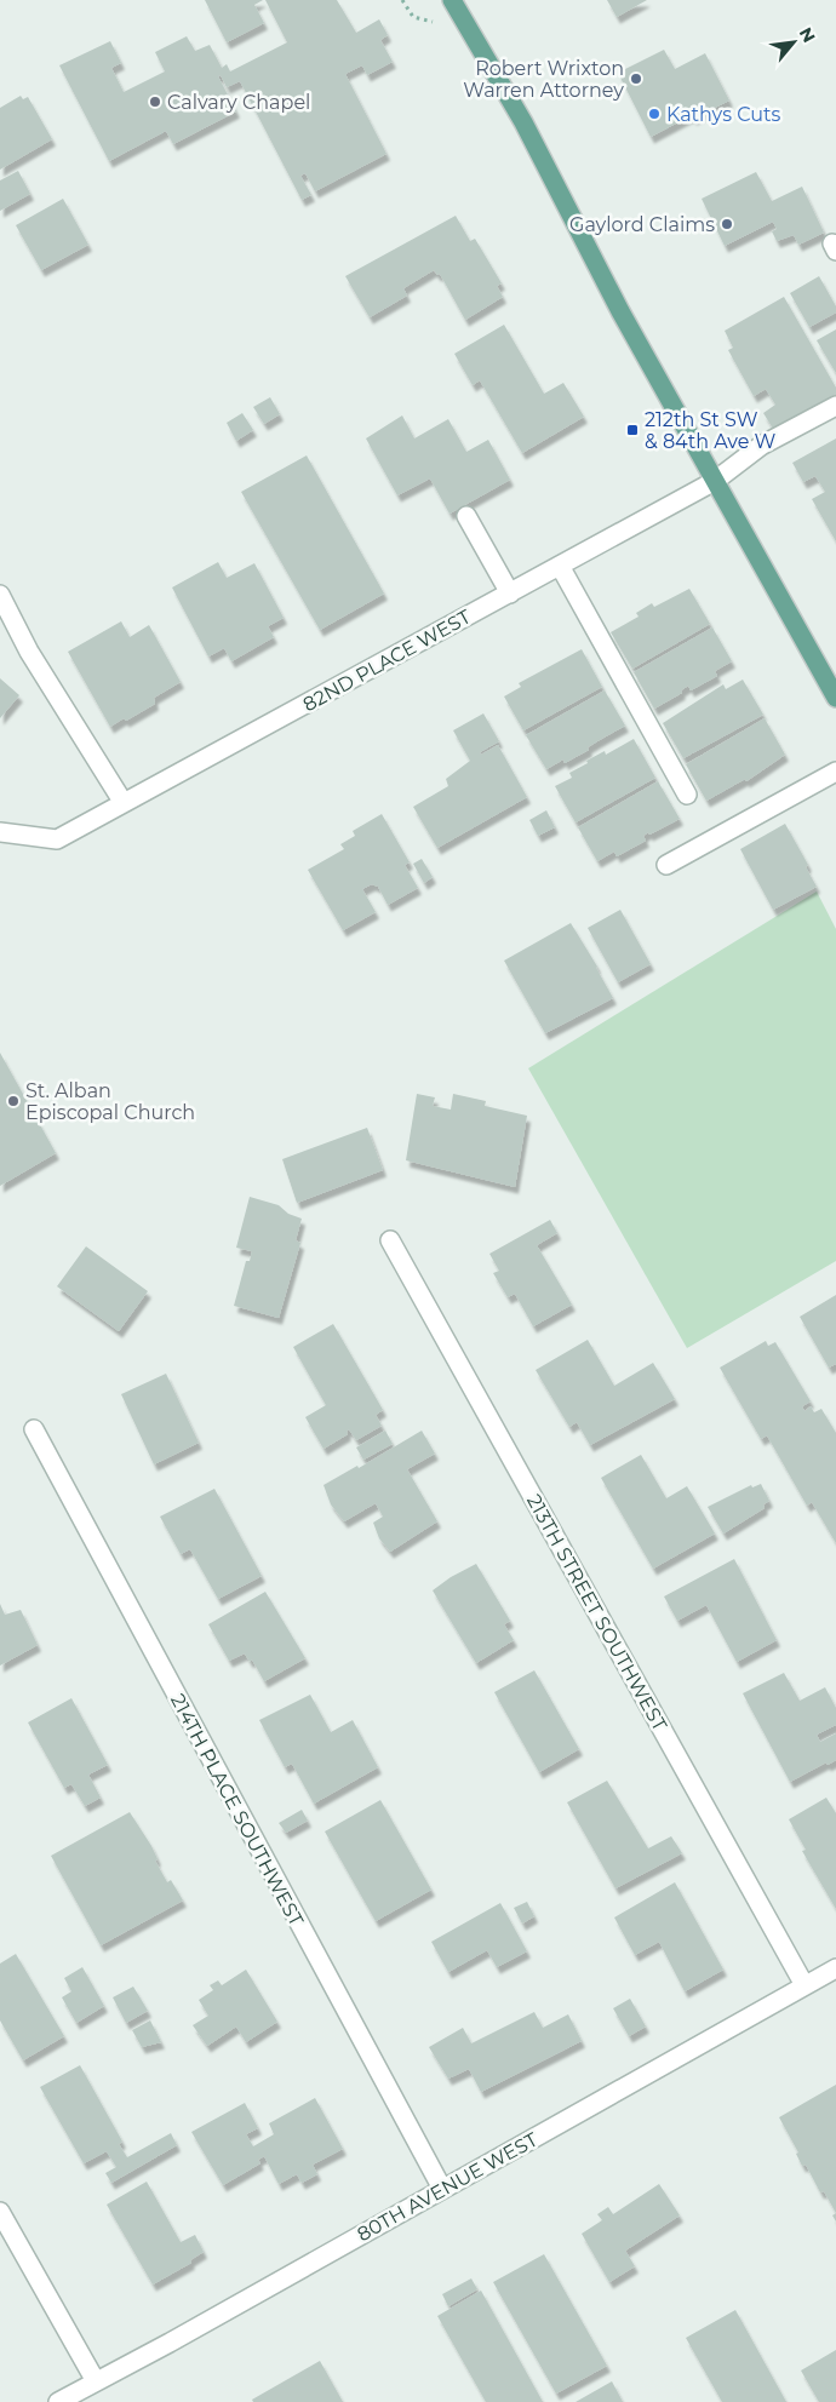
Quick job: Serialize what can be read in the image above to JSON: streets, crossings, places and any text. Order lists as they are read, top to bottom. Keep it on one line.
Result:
{"streets":{"street":["82ND PLACE WEST","213TH STREET SOUTHWEST","214TH PLACE SOUTHWEST","80TH AVENUE WEST"]},"crossings":[["213TH STREET SOUTHWEST","80TH AVENUE WEST"],["214TH PLACE SOUTHWEST","80TH AVENUE WEST"]],"places":{"other":["Robert Wrixton Warren Attorney","Calvary Chapel","Kathys Cuts","Gaylord Claims","St. Alban Episcopal Church"],"transit":["212th St SW & 84th Ave W"]},"north":"top right"}
